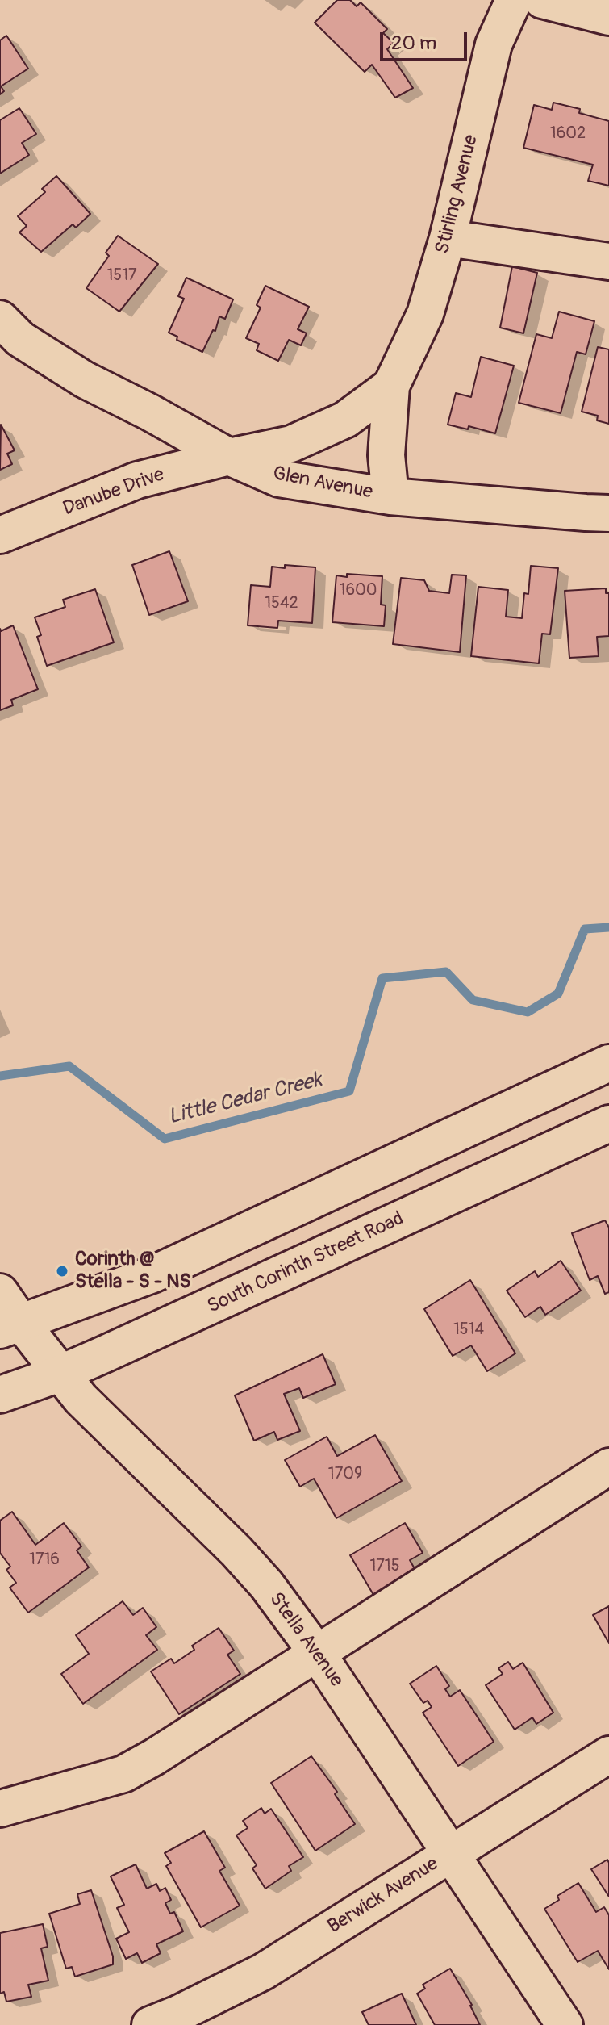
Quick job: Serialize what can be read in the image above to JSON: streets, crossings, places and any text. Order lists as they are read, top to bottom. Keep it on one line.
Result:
{"streets":{"street":["Stirling Avenue","Glen Avenue","Danube Drive","South Corinth Street Road","Stella Avenue","Berwick Avenue"]},"crossings":[["Stirling Avenue","Glen Avenue"],["Stirling Avenue","Danube Drive"],["Glen Avenue","Danube Drive"],["South Corinth Street Road","Stella Avenue"],["Stella Avenue","Berwick Avenue"]],"water":["Little Cedar Creek"],"places":["Corinth @ Stella - S - NS"],"house_numbers":["1602","1517","1600","1542","1514","1709","1716","1715"],"scale_bar":"20 m"}
